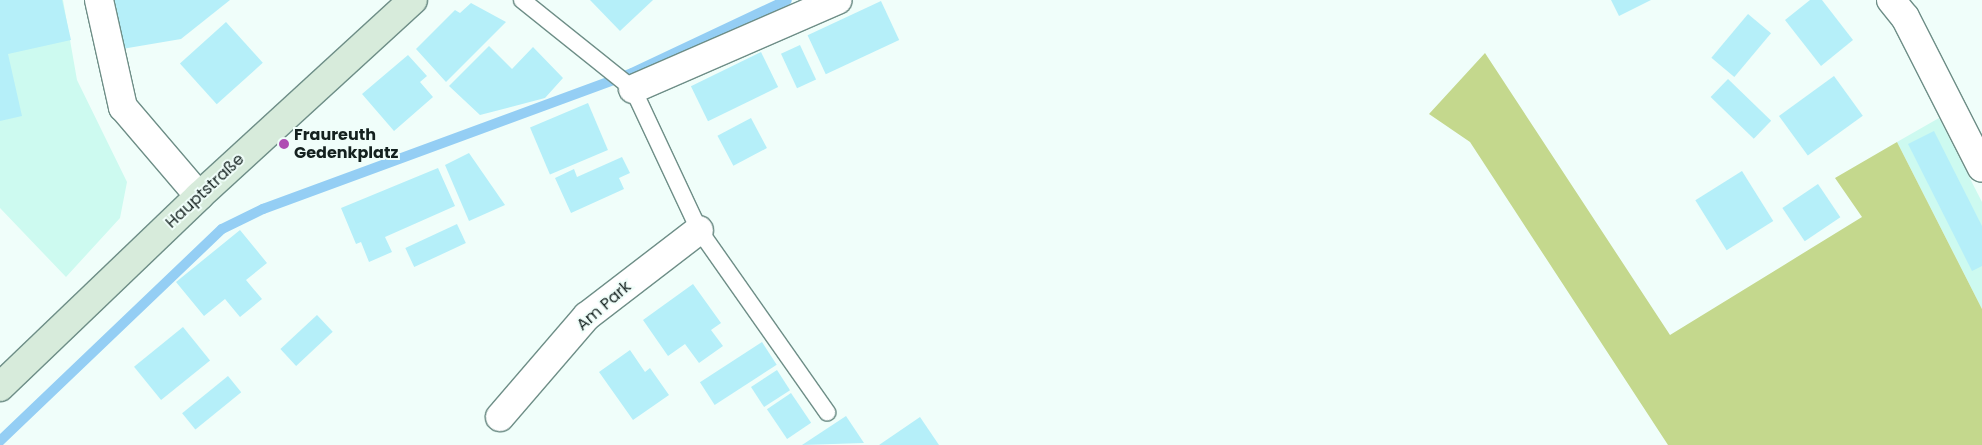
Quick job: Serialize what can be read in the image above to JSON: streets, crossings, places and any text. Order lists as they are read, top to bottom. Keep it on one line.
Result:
{"streets":{"main road":["Hauptstraße"],"street":["Am Park"]},"places":["Fraureuth Gedenkplatz"]}
